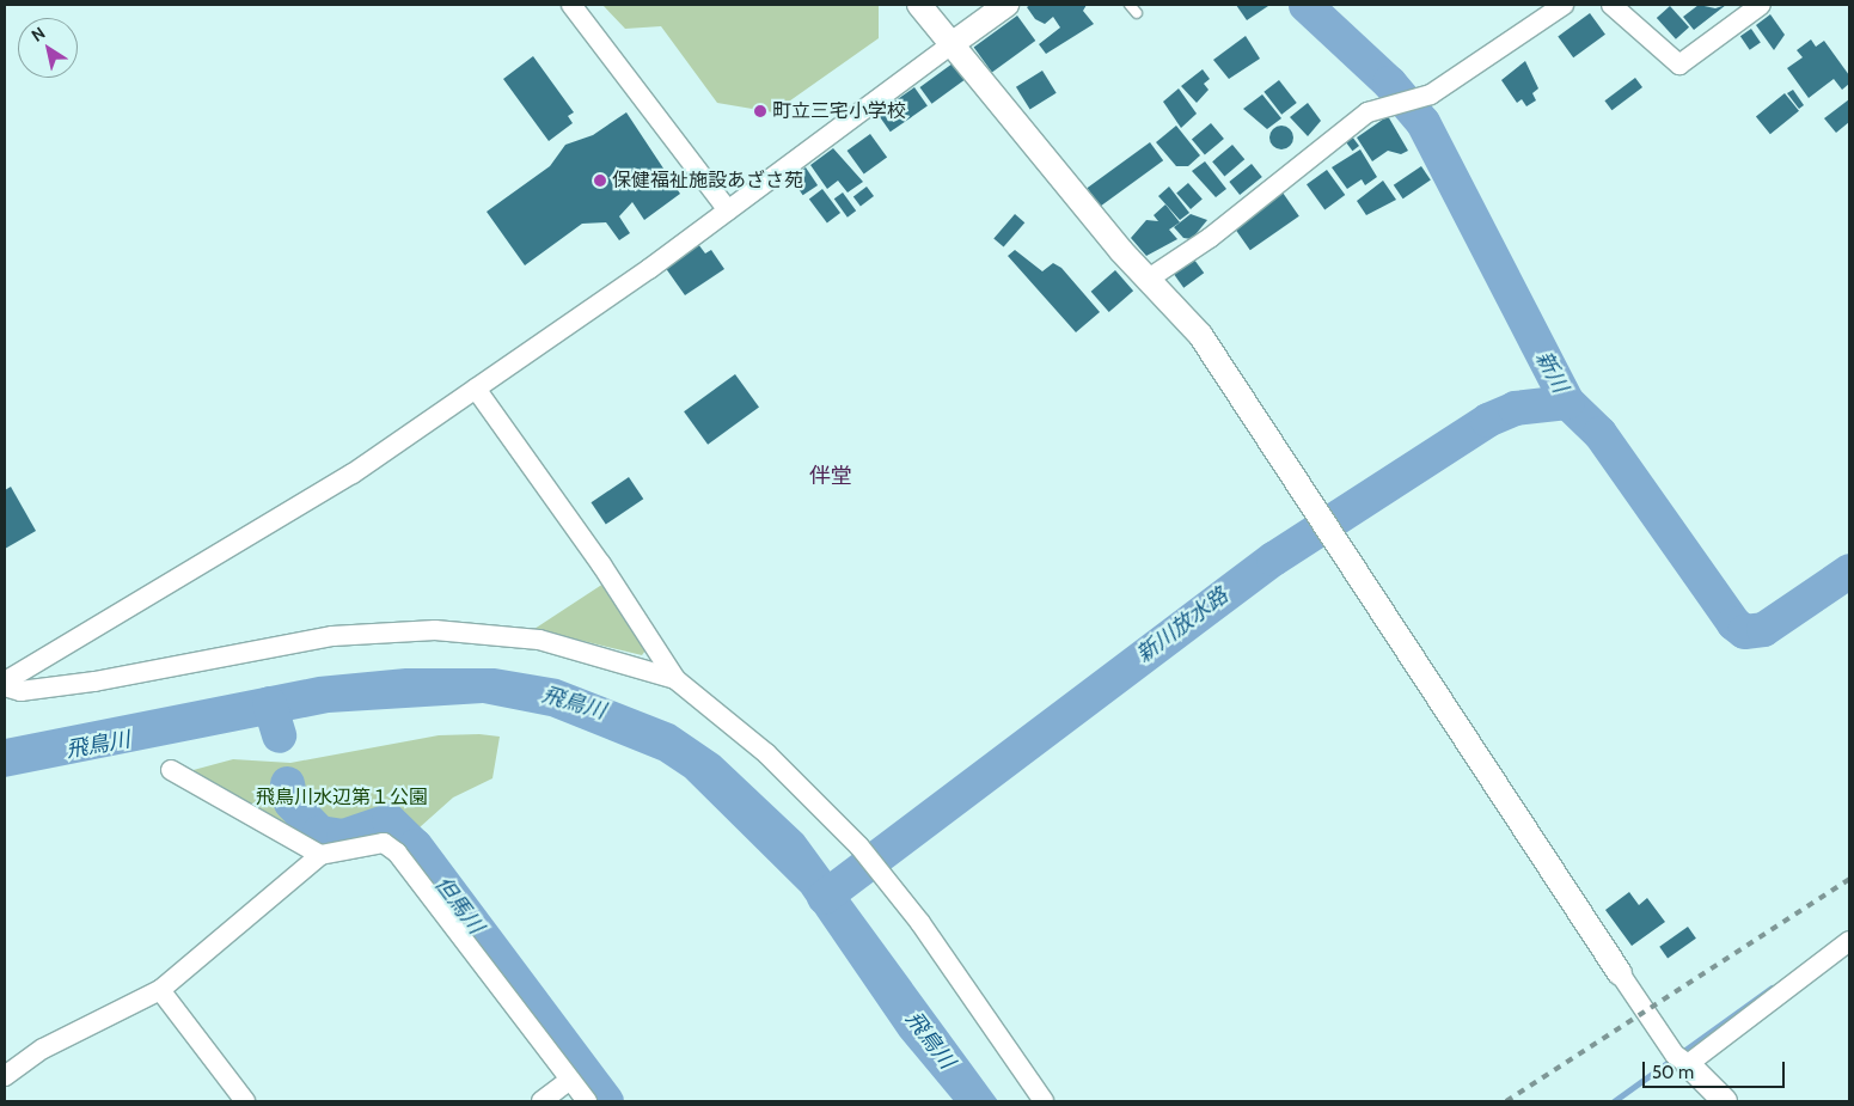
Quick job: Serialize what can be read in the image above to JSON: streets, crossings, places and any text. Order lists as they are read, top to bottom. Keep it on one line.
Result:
{"districts":["伴堂"],"water":["新川","新川放水路","飛鳥川","但馬川"],"parks":["飛鳥川水辺第１公園"],"places":["町立三宅小学校","保健福祉施設あざさ苑"],"scale_bar":"50 m","north":"top left"}
